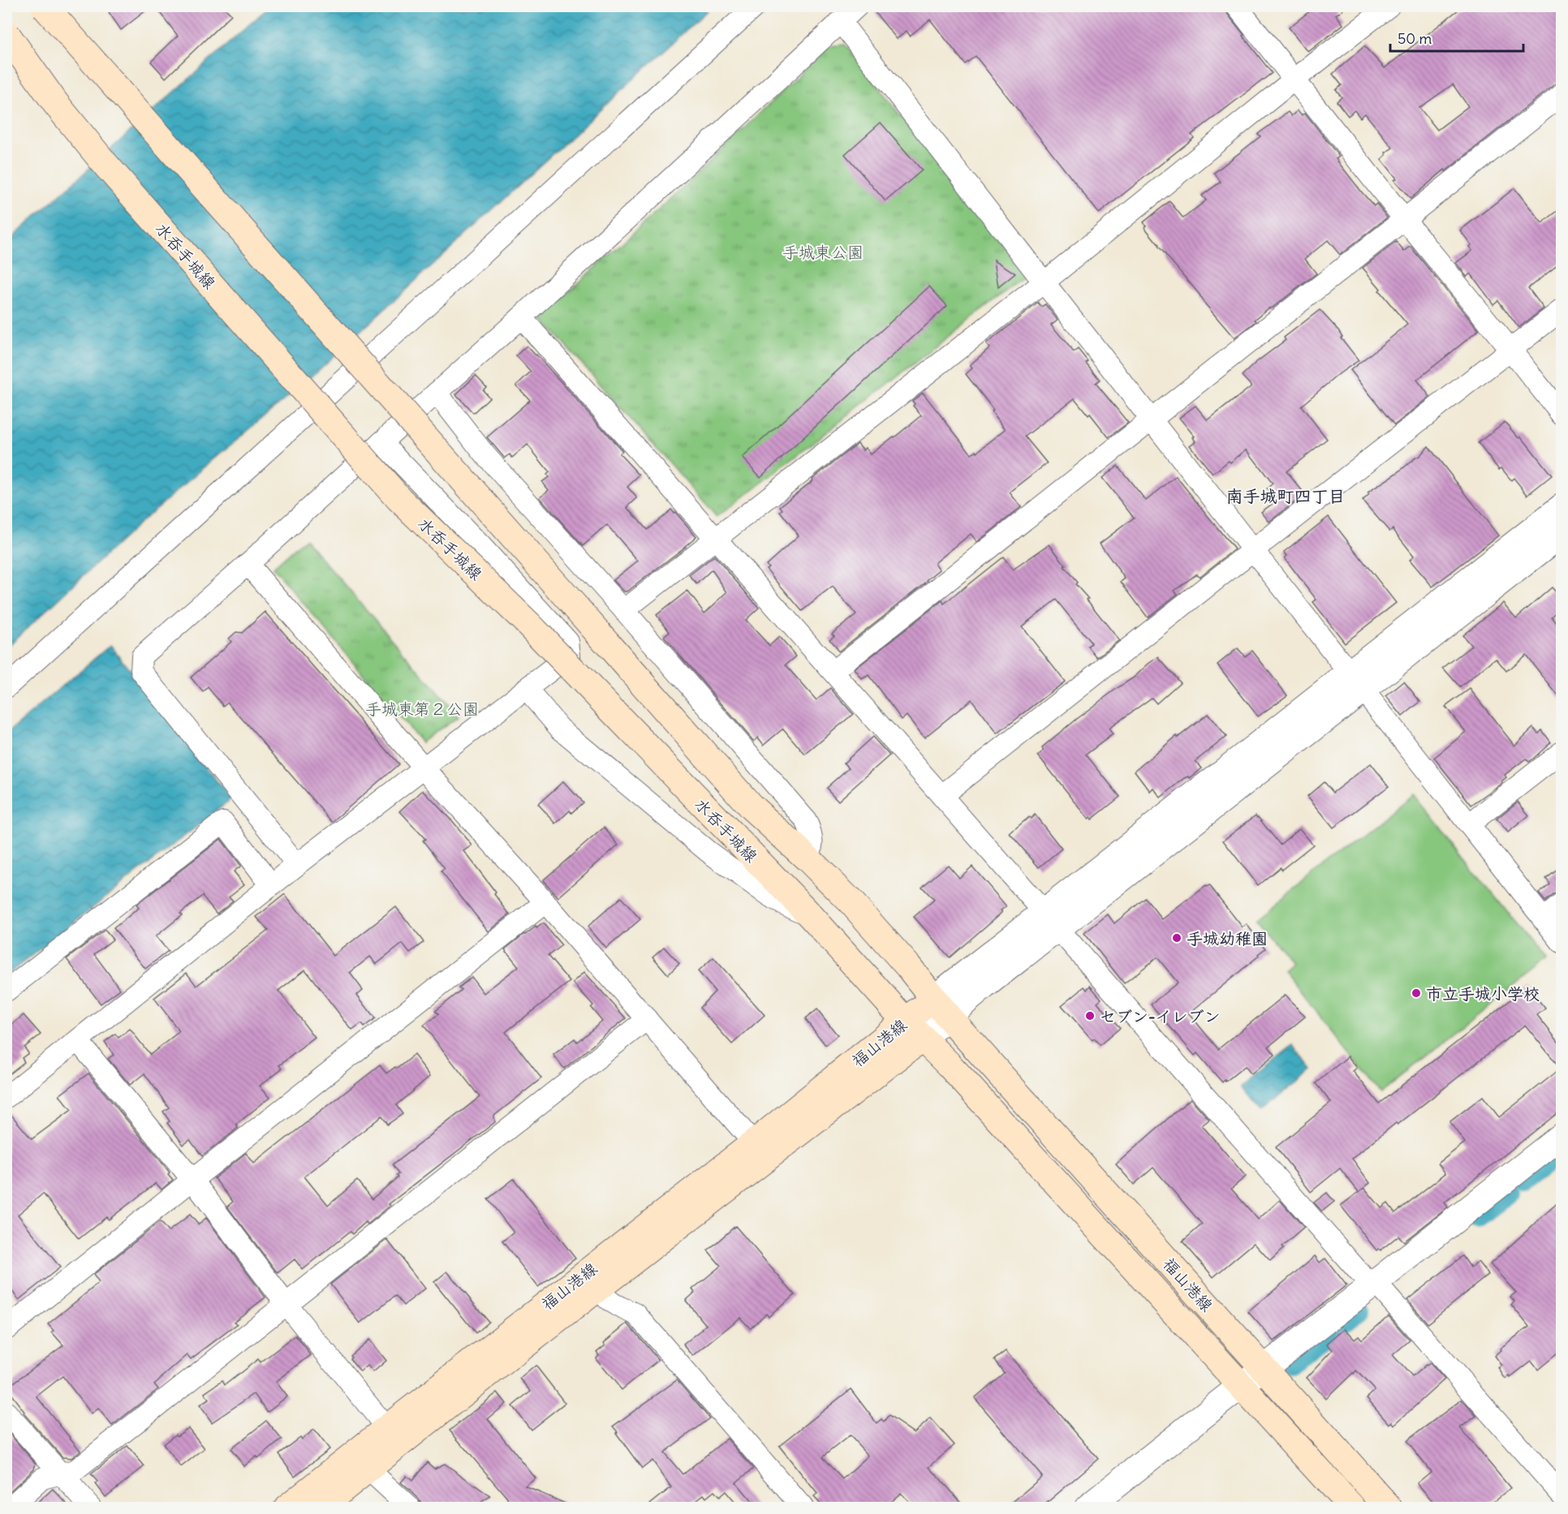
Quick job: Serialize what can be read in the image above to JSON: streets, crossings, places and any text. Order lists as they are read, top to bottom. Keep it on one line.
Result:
{"streets":{"main road":["水呑手城線","福山港線"]},"crossings":[["水呑手城線","福山港線"]],"districts":["南手城町四丁目"],"parks":["手城東公園","手城東第２公園"],"places":["手城幼稚園","市立手城小学校","セブン-イレブン"],"scale_bar":"50 m"}
